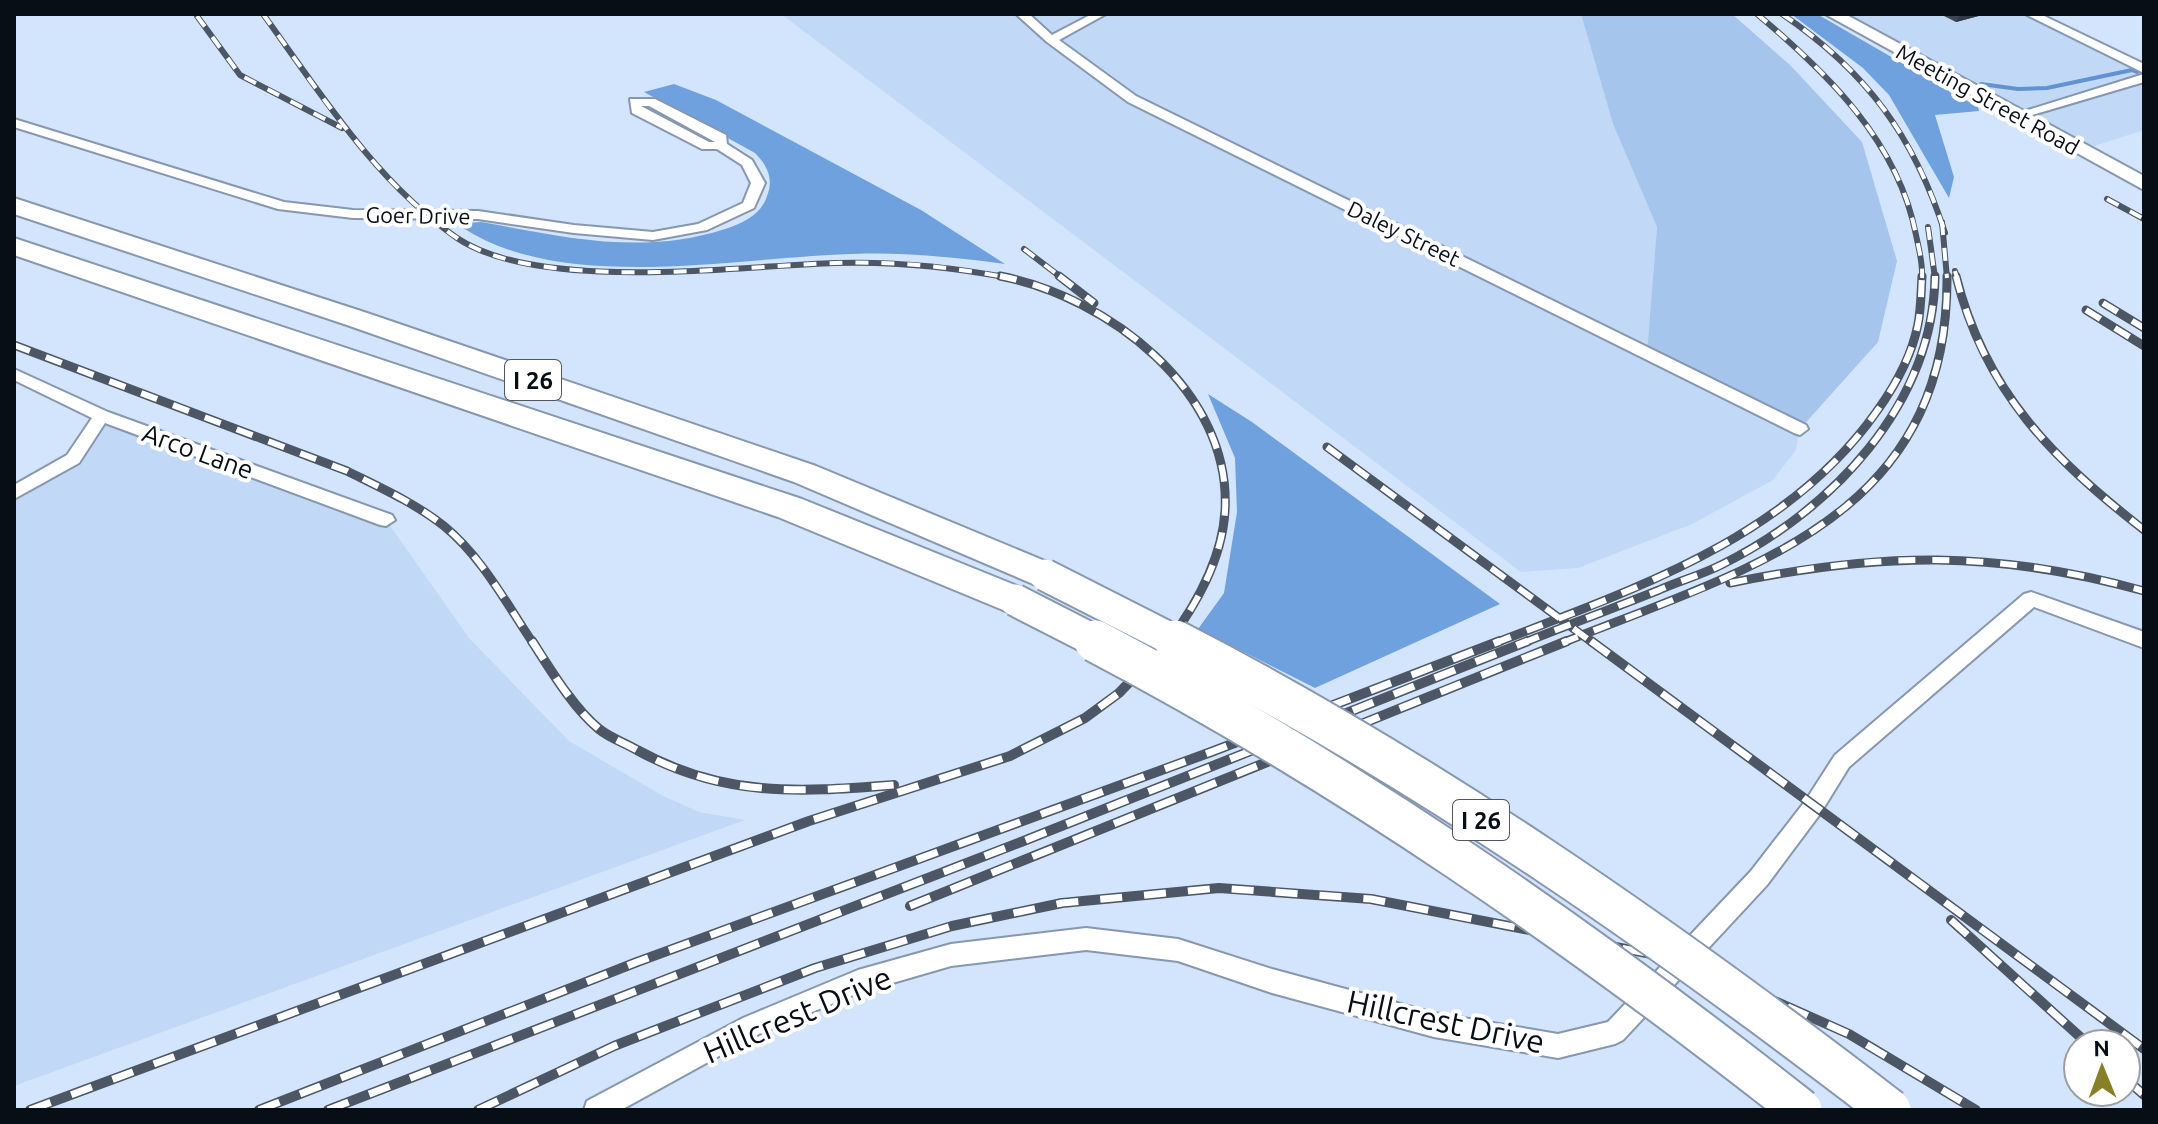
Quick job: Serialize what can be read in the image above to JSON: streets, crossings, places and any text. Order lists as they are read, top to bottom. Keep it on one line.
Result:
{"streets":{"highway":["I 26"],"street":["Meeting Street Road","Goer Drive","Daley Street","Arco Lane","Hillcrest Drive"]},"north":"top"}
